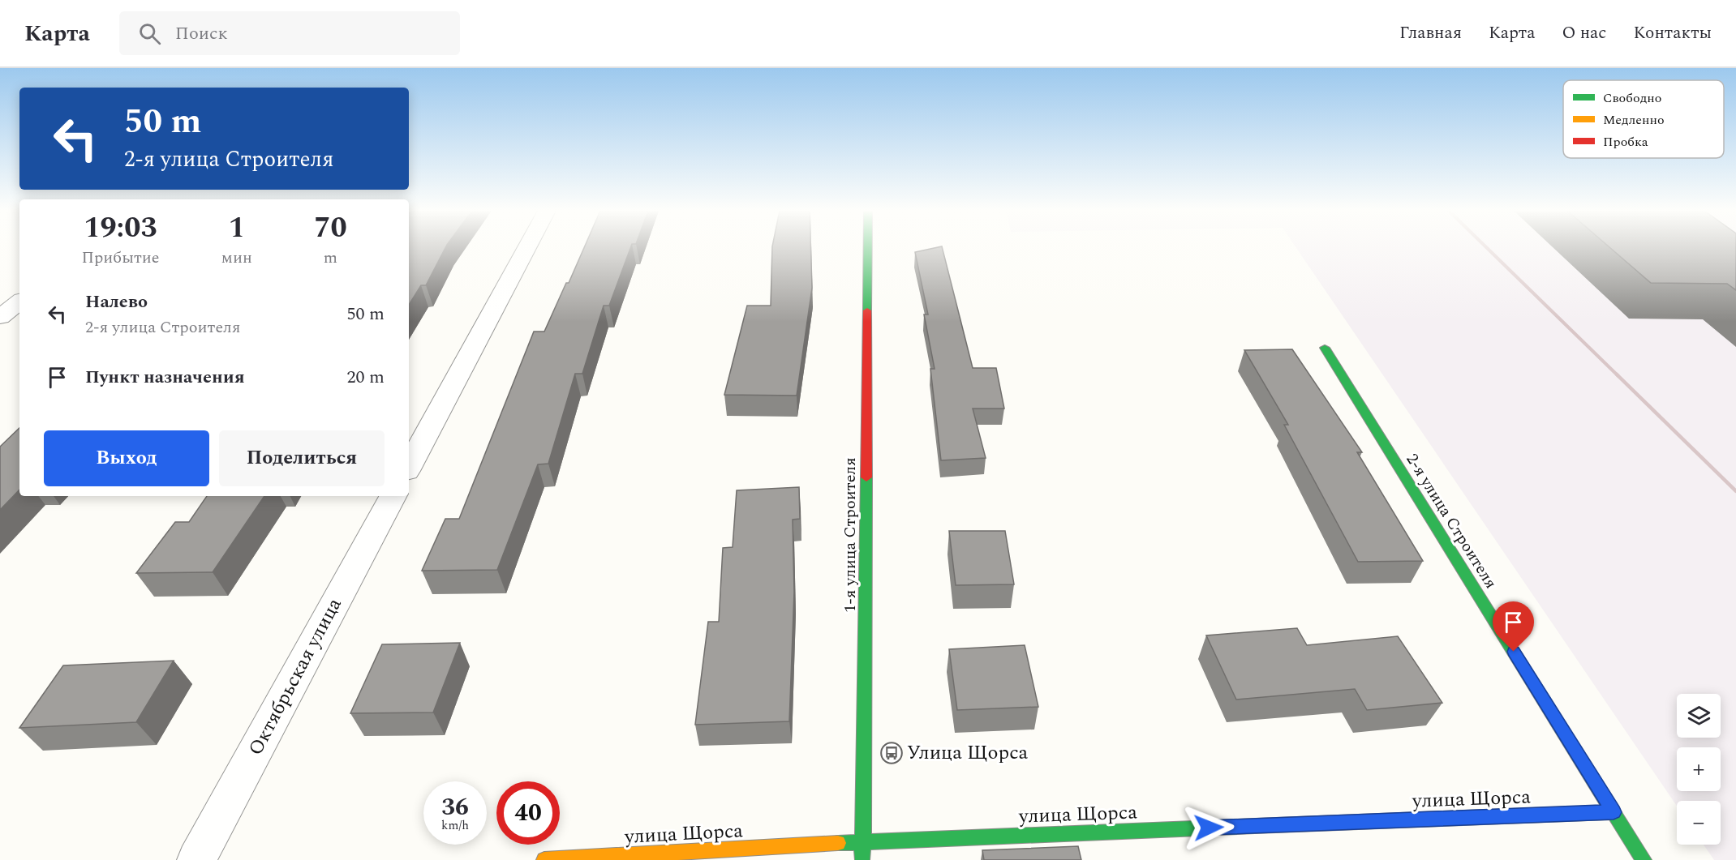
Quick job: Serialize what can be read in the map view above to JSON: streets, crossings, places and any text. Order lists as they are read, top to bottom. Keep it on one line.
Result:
{"streets":{"street":["2-я улица Строителя","1-я улица Строителя","Октябрьская улица","улица Щорса"]},"crossings":[["2-я улица Строителя","улица Щорса"],["1-я улица Строителя","улица Щорса"]],"places":{"bus stop":["Улица Щорса"]},"legend":["Свободно","Медленно","Пробка"],"page":{"header":"Карта","search":"Поиск","nav":["Главная","Карта","О нас","Контакты"],"turn":["50 m","2-я улица Строителя"],"eta":["19:03","Прибытие","1","мин","70","m"],"list":[{"name":"Налево","note":"2-я улица Строителя","value":"50 m"},{"name":"Пункт назначения","value":"20 m"}],"buttons":["Выход","Поделиться"],"map_buttons":["+","−"],"speed":"36 km/h","limit":"40"}}
